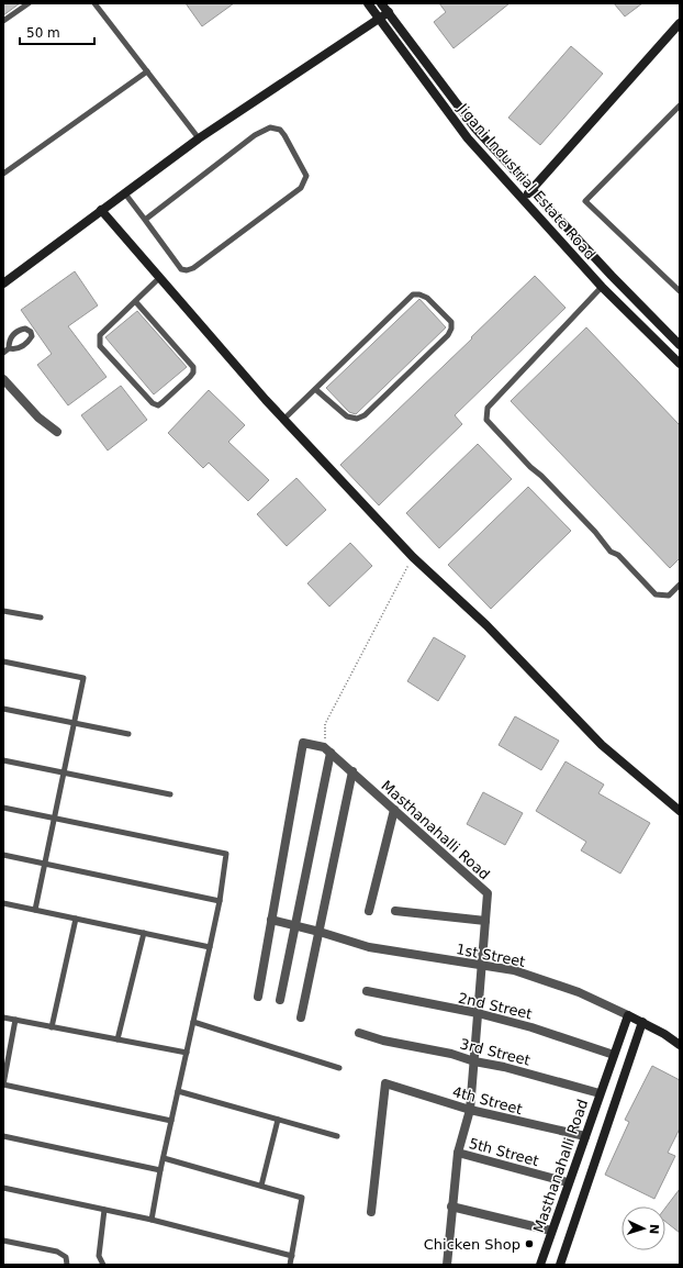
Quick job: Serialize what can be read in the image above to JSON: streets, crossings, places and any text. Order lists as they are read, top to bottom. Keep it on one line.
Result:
{"streets":{"street":["Jigani Industrial Estate Road","Masthanahalli Road","1st Street","2nd Street","3rd Street","4th Street","5th Street"]},"crossings":[["Masthanahalli Road","1st Street"],["Masthanahalli Road","2nd Street"],["Masthanahalli Road","3rd Street"],["Masthanahalli Road","4th Street"],["Masthanahalli Road","5th Street"]],"places":["Chicken Shop"],"scale_bar":"50 m","north":"right"}
